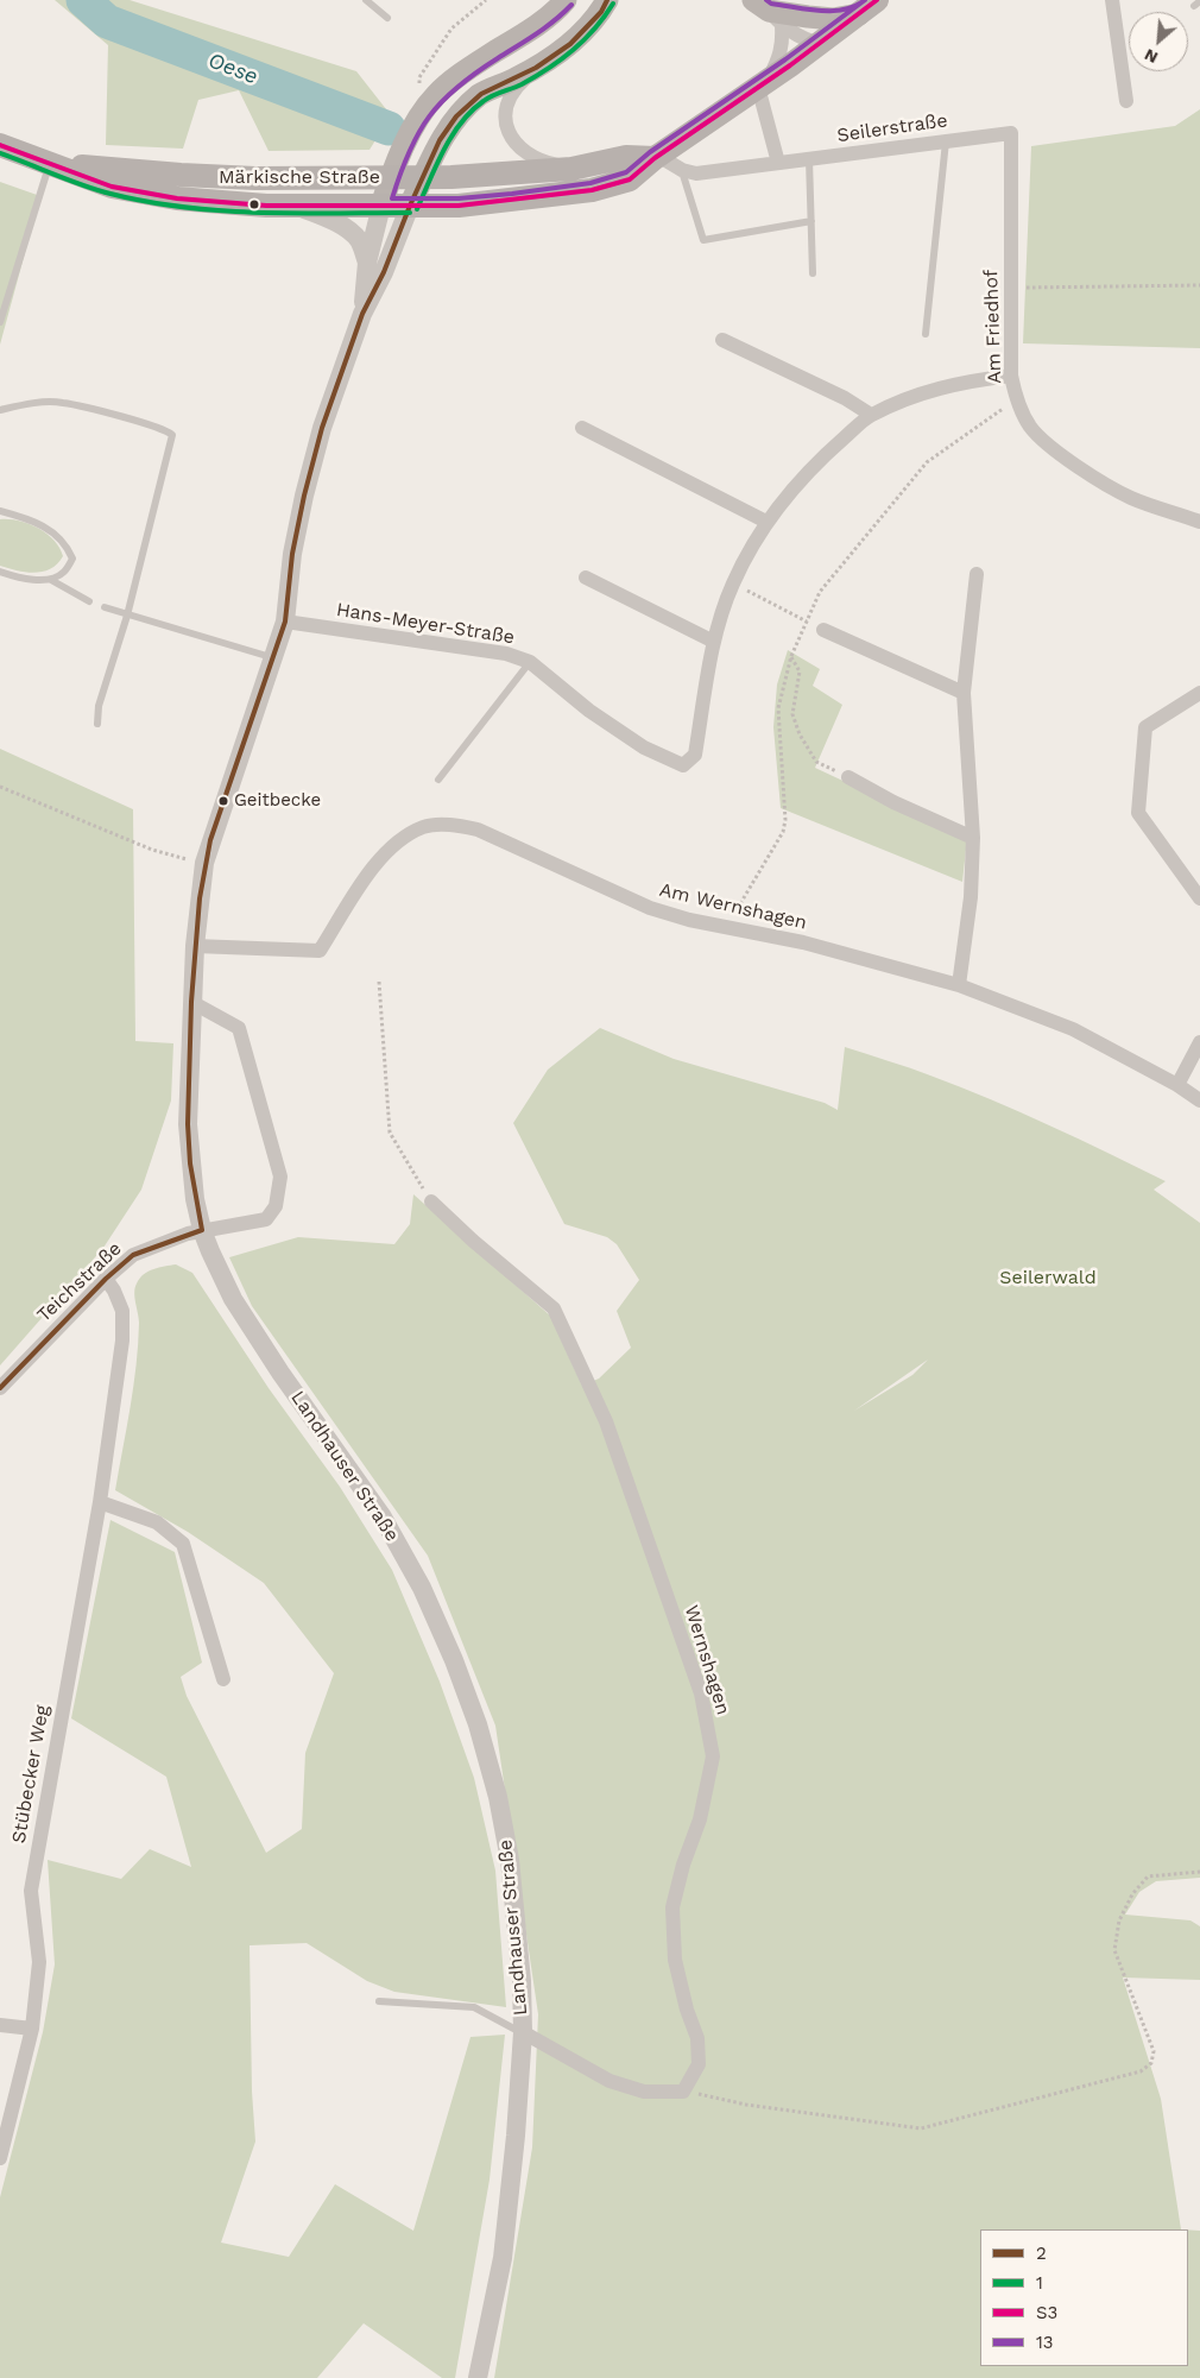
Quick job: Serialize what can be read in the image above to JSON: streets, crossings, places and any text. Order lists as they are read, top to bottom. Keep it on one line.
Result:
{"streets":{"main road":["Märkische Straße"],"street":["Seilerstraße","Am Friedhof","Hans-Meyer-Straße","Am Wernshagen","Teichstraße","Landhauser Straße","Wernshagen","Stübecker Weg"]},"crossings":[["Seilerstraße","Märkische Straße"],["Seilerstraße","Am Friedhof"],["Am Friedhof","Hans-Meyer-Straße"],["Teichstraße","Landhauser Straße"],["Teichstraße","Stübecker Weg"]],"water":["Oese"],"parks":["Seilerwald"],"places":["Geitbecke"],"lines":["transit line 2","transit line S3","transit line 13","transit line 1"],"legend":["2","1","S3","13"],"north":"bottom left"}
